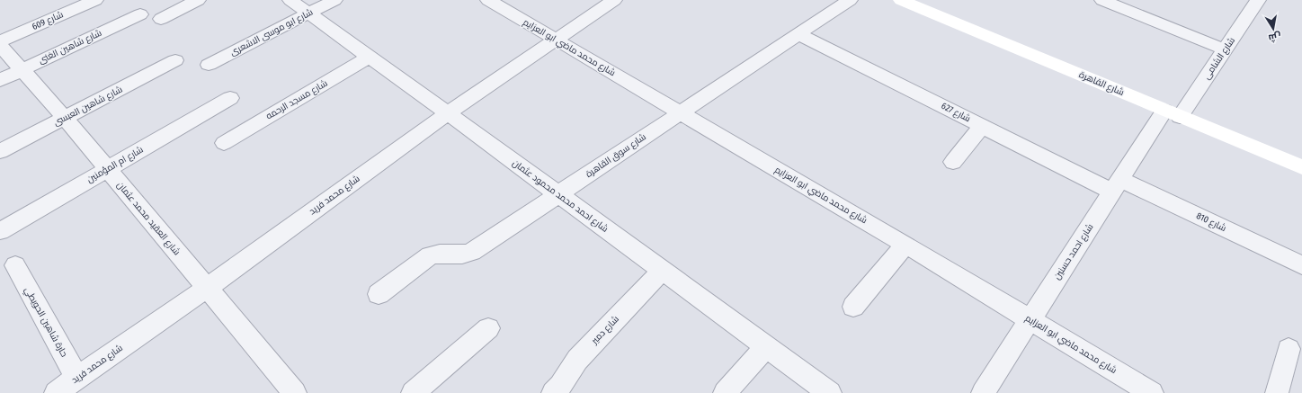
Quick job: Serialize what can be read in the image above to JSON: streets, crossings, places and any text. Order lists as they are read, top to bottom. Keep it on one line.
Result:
{"streets":{"street":["شارع 609","شارع ابو موسى الاشعرى","شارع شاهين الغنى","شارع محمد ماضي ابو العزايم","شارع الشامى","شارع القاهرة","شارع مسجد الرحمه","شارع شاهين العبسى","شارع 627","شارع سوق القاهرة","شارع ام المؤمنين","شارع محمد فريد","شارع احمد محمد محمود عثمان","شارع العقيد محمد عثمان","شارع 810","شارع احمد حسنين","حارة شاهين الحويطي","شارع دمير"]},"crossings":[["شارع ابو موسى الاشعرى","شارع احمد محمد محمود عثمان"],["شارع شاهين الغنى","شارع العقيد محمد عثمان"],["شارع محمد ماضي ابو العزايم","شارع سوق القاهرة"],["شارع محمد ماضي ابو العزايم","شارع محمد فريد"],["شارع محمد ماضي ابو العزايم","شارع احمد حسنين"],["شارع الشامى","شارع القاهرة"],["شارع الشامى","شارع احمد حسنين"],["شارع القاهرة","شارع احمد حسنين"],["شارع مسجد الرحمه","شارع احمد محمد محمود عثمان"],["شارع شاهين العبسى","شارع العقيد محمد عثمان"],["شارع 627","شارع سوق القاهرة"],["شارع 627","شارع 810"],["شارع 627","شارع احمد حسنين"],["شارع سوق القاهرة","شارع احمد محمد محمود عثمان"],["شارع ام المؤمنين","شارع العقيد محمد عثمان"],["شارع محمد فريد","شارع احمد محمد محمود عثمان"],["شارع محمد فريد","شارع العقيد محمد عثمان"],["شارع محمد فريد","حارة شاهين الحويطي"],["شارع احمد محمد محمود عثمان","شارع دمير"],["شارع 810","شارع احمد حسنين"]],"north":"bottom"}
